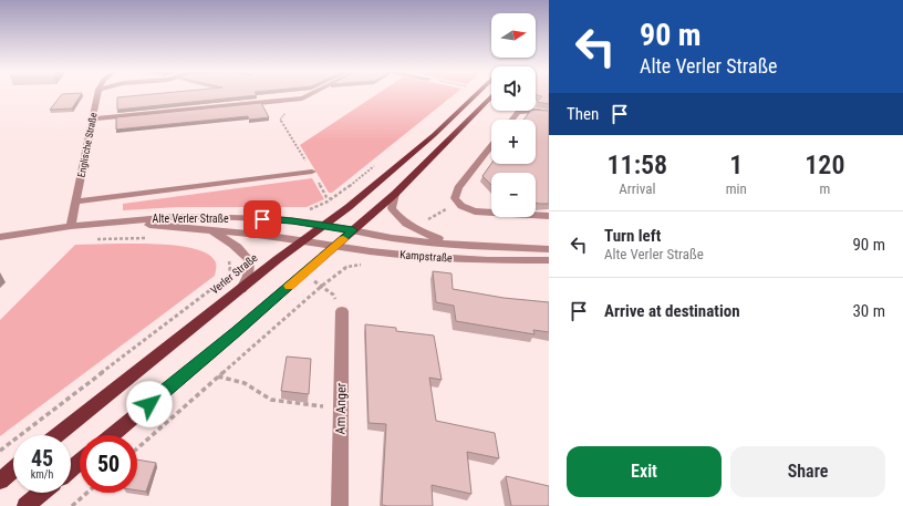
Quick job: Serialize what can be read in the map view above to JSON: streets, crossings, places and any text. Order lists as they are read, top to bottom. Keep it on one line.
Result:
{"streets":{"main road":["Verler Straße"],"street":["Englische Straße","Alte Verler Straße","Kampstraße","Am Anger"]},"crossings":[["Englische Straße","Alte Verler Straße"],["Alte Verler Straße","Kampstraße"],["Alte Verler Straße","Verler Straße"],["Kampstraße","Verler Straße"]],"north":"right","page":{"turn":["90 m","Alte Verler Straße"],"map_buttons":["+","−"],"then":"Then","eta":["11:58","Arrival","1","min","120","m"],"list":[{"name":"Turn left","note":"Alte Verler Straße","value":"90 m"},{"name":"Arrive at destination","value":"30 m"}],"speed":"45 km/h","limit":"50","buttons":["Exit","Share"]}}
